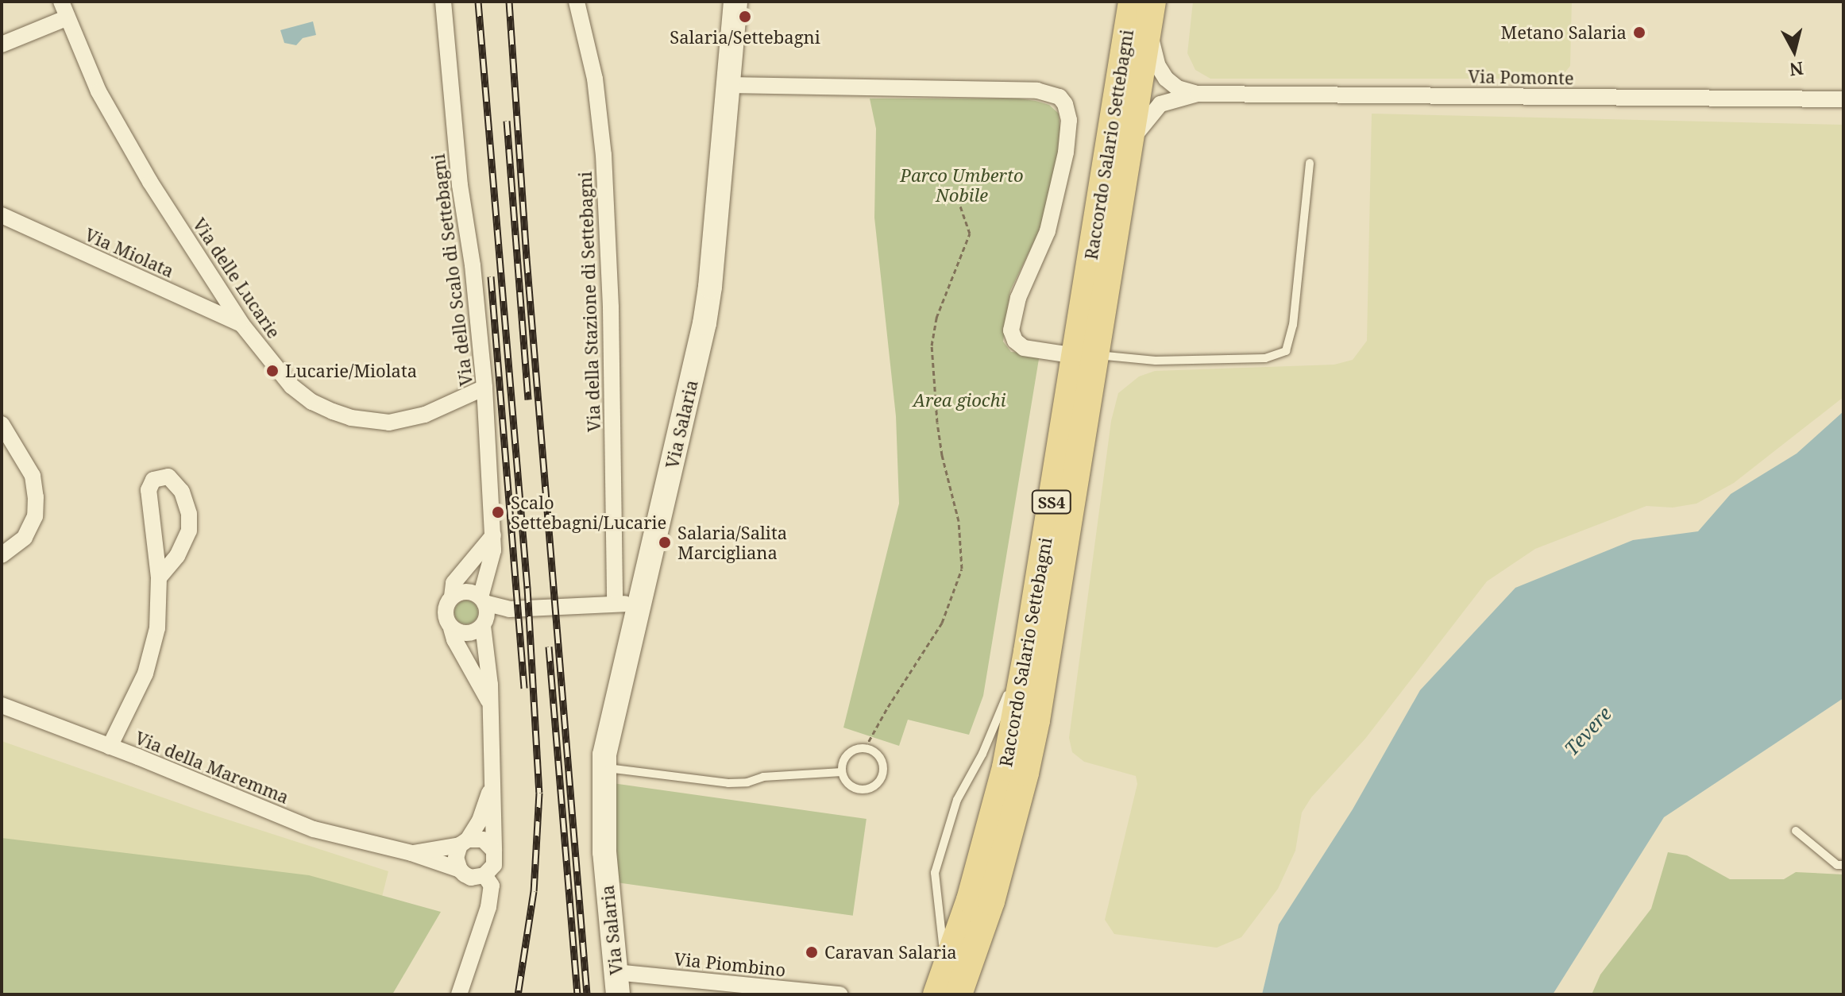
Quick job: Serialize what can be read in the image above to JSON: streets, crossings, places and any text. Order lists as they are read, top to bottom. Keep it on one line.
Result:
{"streets":{"main road":["Raccordo Salario Settebagni","SS4"],"street":["Via Pomonte","Via Miolata","Via dello Scalo di Settebagni","Via delle Lucarie","Via della Stazione di Settebagni","Via Salaria","Via della Maremma","Via Piombino"]},"crossings":[["Via Pomonte","Raccordo Salario Settebagni"],["Via Miolata","Via delle Lucarie"],["Via dello Scalo di Settebagni","Via delle Lucarie"],["Via della Stazione di Settebagni","Via Salaria"],["Via Salaria","Via Piombino"]],"water":["Tevere"],"parks":["Parco Umberto Nobile","Area giochi"],"places":["Salaria/Settebagni","Metano Salaria","Lucarie/Miolata","Scalo Settebagni/Lucarie","Salaria/Salita Marcigliana","Caravan Salaria"],"north":"bottom"}
